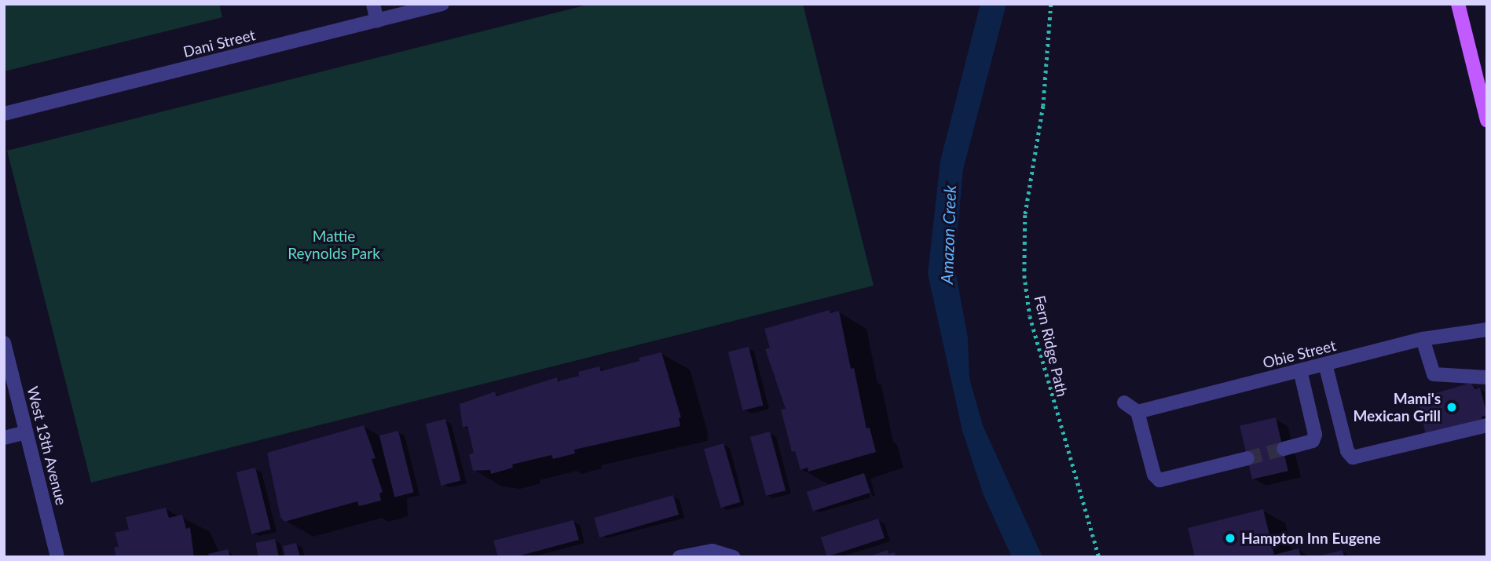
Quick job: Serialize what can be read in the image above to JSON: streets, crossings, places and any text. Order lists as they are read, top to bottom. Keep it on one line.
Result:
{"streets":{"street":["Dani Street","Obie Street","West 13th Avenue"],"path":["Fern Ridge Path"]},"water":["Amazon Creek"],"parks":["Mattie Reynolds Park"],"places":["Mami's Mexican Grill","Hampton Inn Eugene"]}
